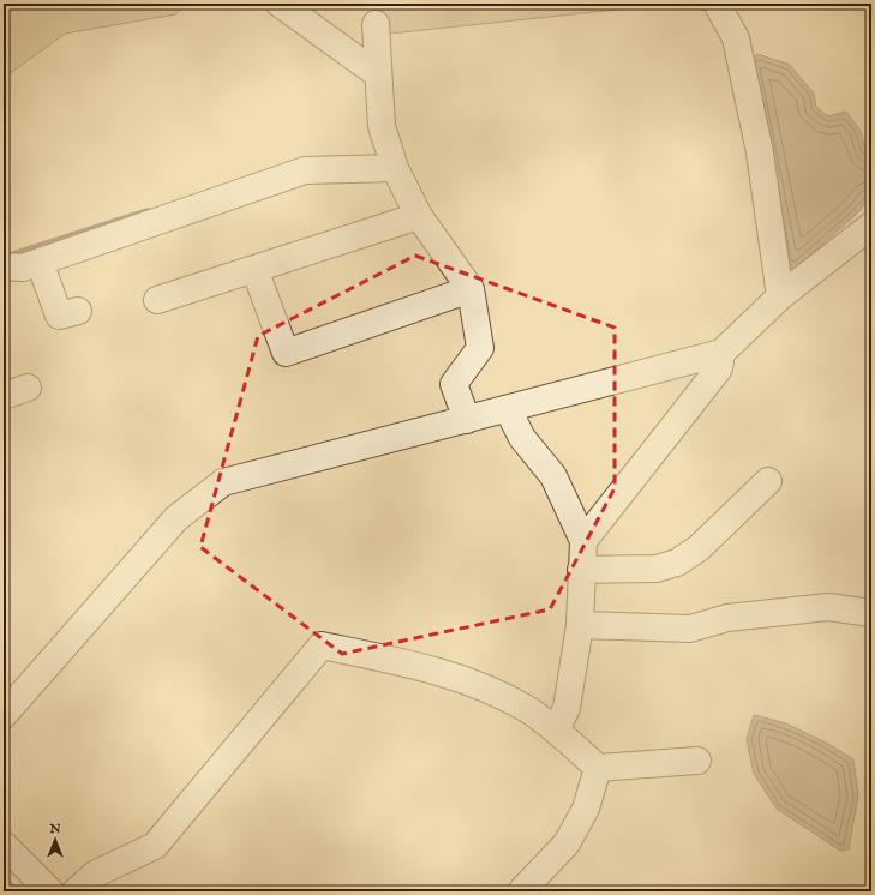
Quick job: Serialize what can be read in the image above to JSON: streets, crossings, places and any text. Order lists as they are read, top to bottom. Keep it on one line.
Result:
{"north":"top"}
